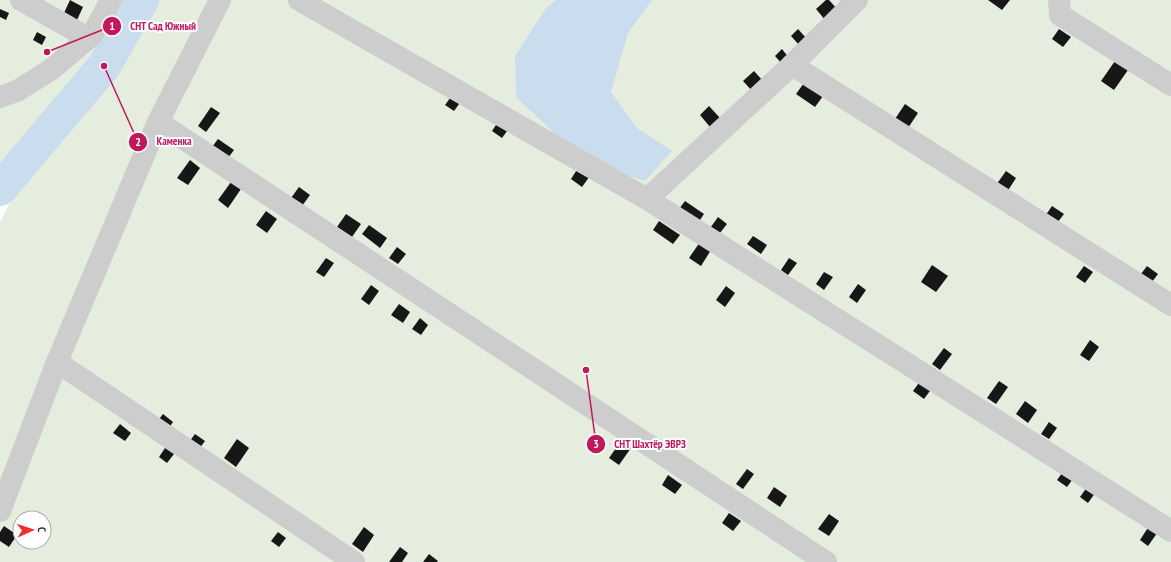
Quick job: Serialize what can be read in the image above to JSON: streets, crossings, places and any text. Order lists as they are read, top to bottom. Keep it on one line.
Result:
{"places":["СНТ Сад Южный","Каменка","СНТ Шахтёр ЭВРЗ"],"north":"right"}
